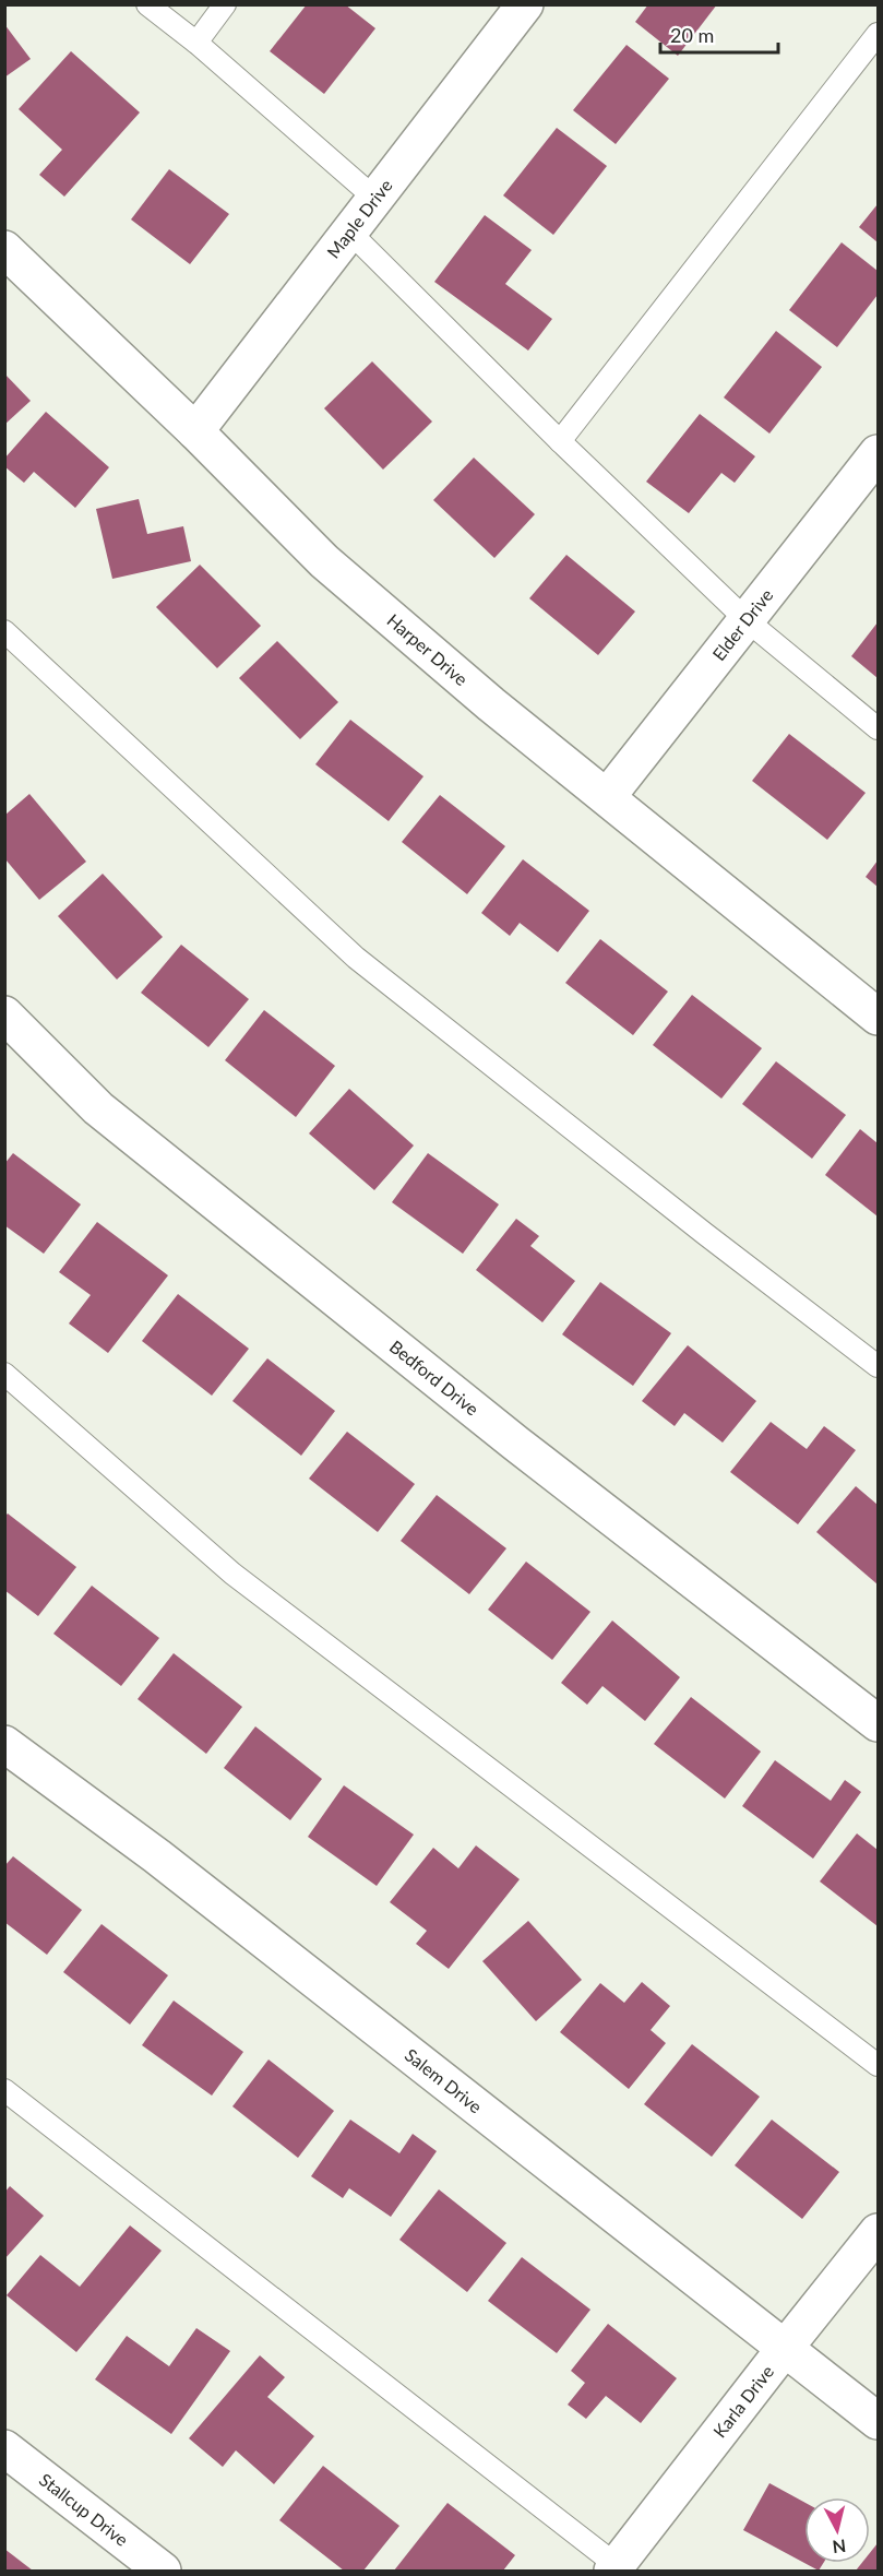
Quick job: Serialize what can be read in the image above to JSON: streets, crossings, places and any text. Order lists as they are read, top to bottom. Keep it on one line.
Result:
{"streets":{"street":["Maple Drive","Elder Drive","Harper Drive","Bedford Drive","Salem Drive","Karla Drive","Stallcup Drive"]},"crossings":[["Maple Drive","Harper Drive"],["Elder Drive","Harper Drive"],["Salem Drive","Karla Drive"]],"scale_bar":"20 m","north":"bottom"}
